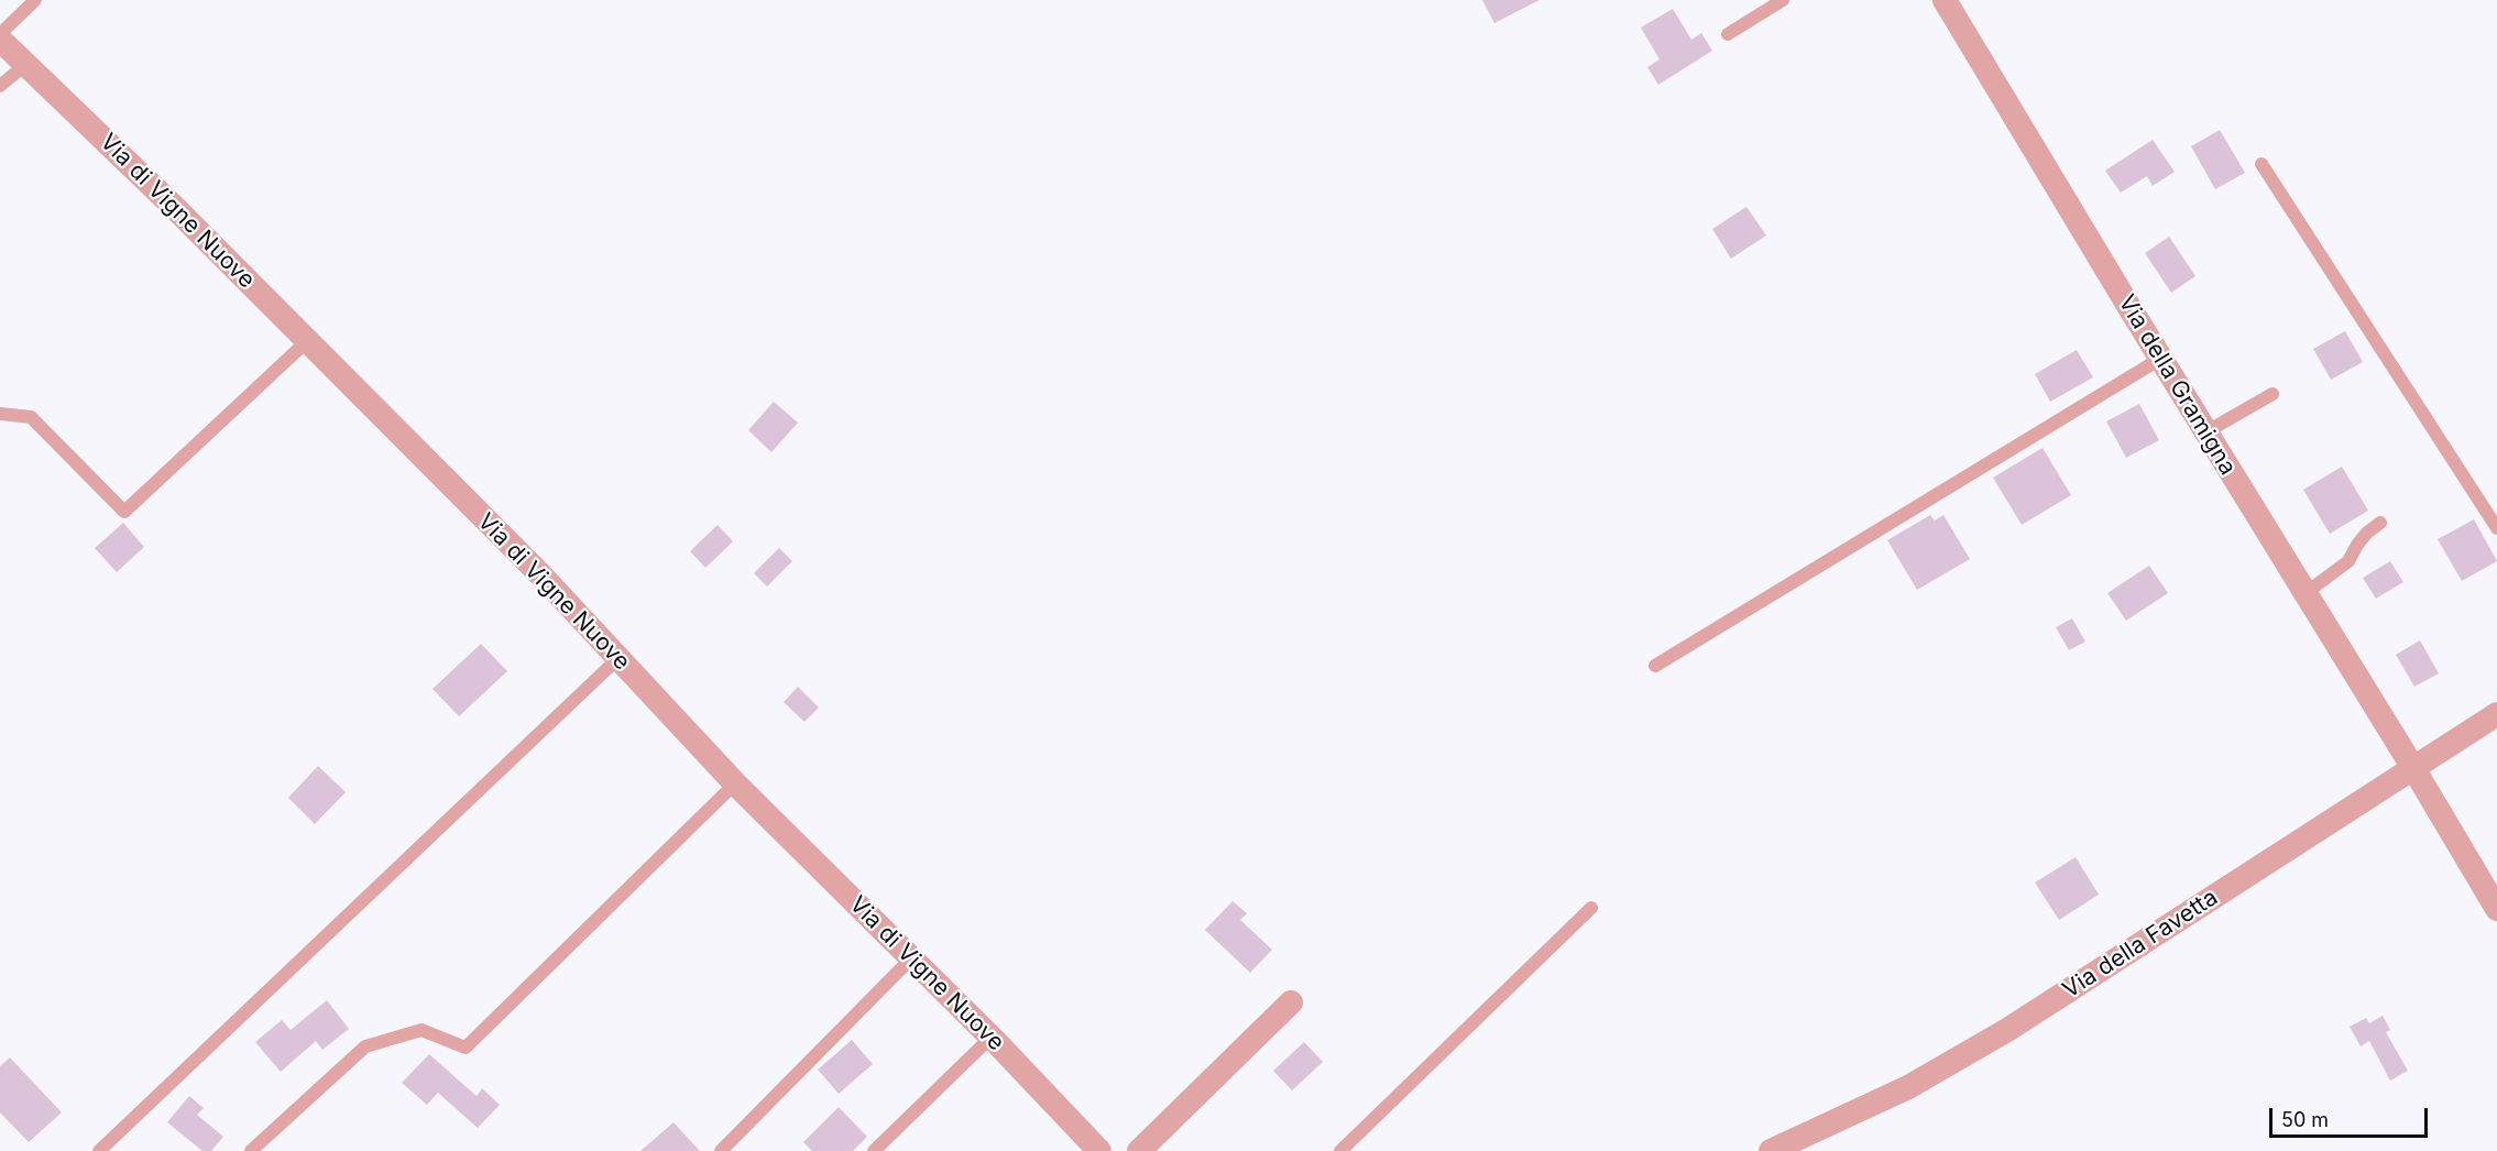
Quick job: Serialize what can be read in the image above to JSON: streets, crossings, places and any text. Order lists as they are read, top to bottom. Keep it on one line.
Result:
{"streets":{"street":["Via di Vigne Nuove","Via della Gramigna","Via della Favetta"]},"crossings":[["Via della Gramigna","Via della Favetta"]],"scale_bar":"50 m"}
